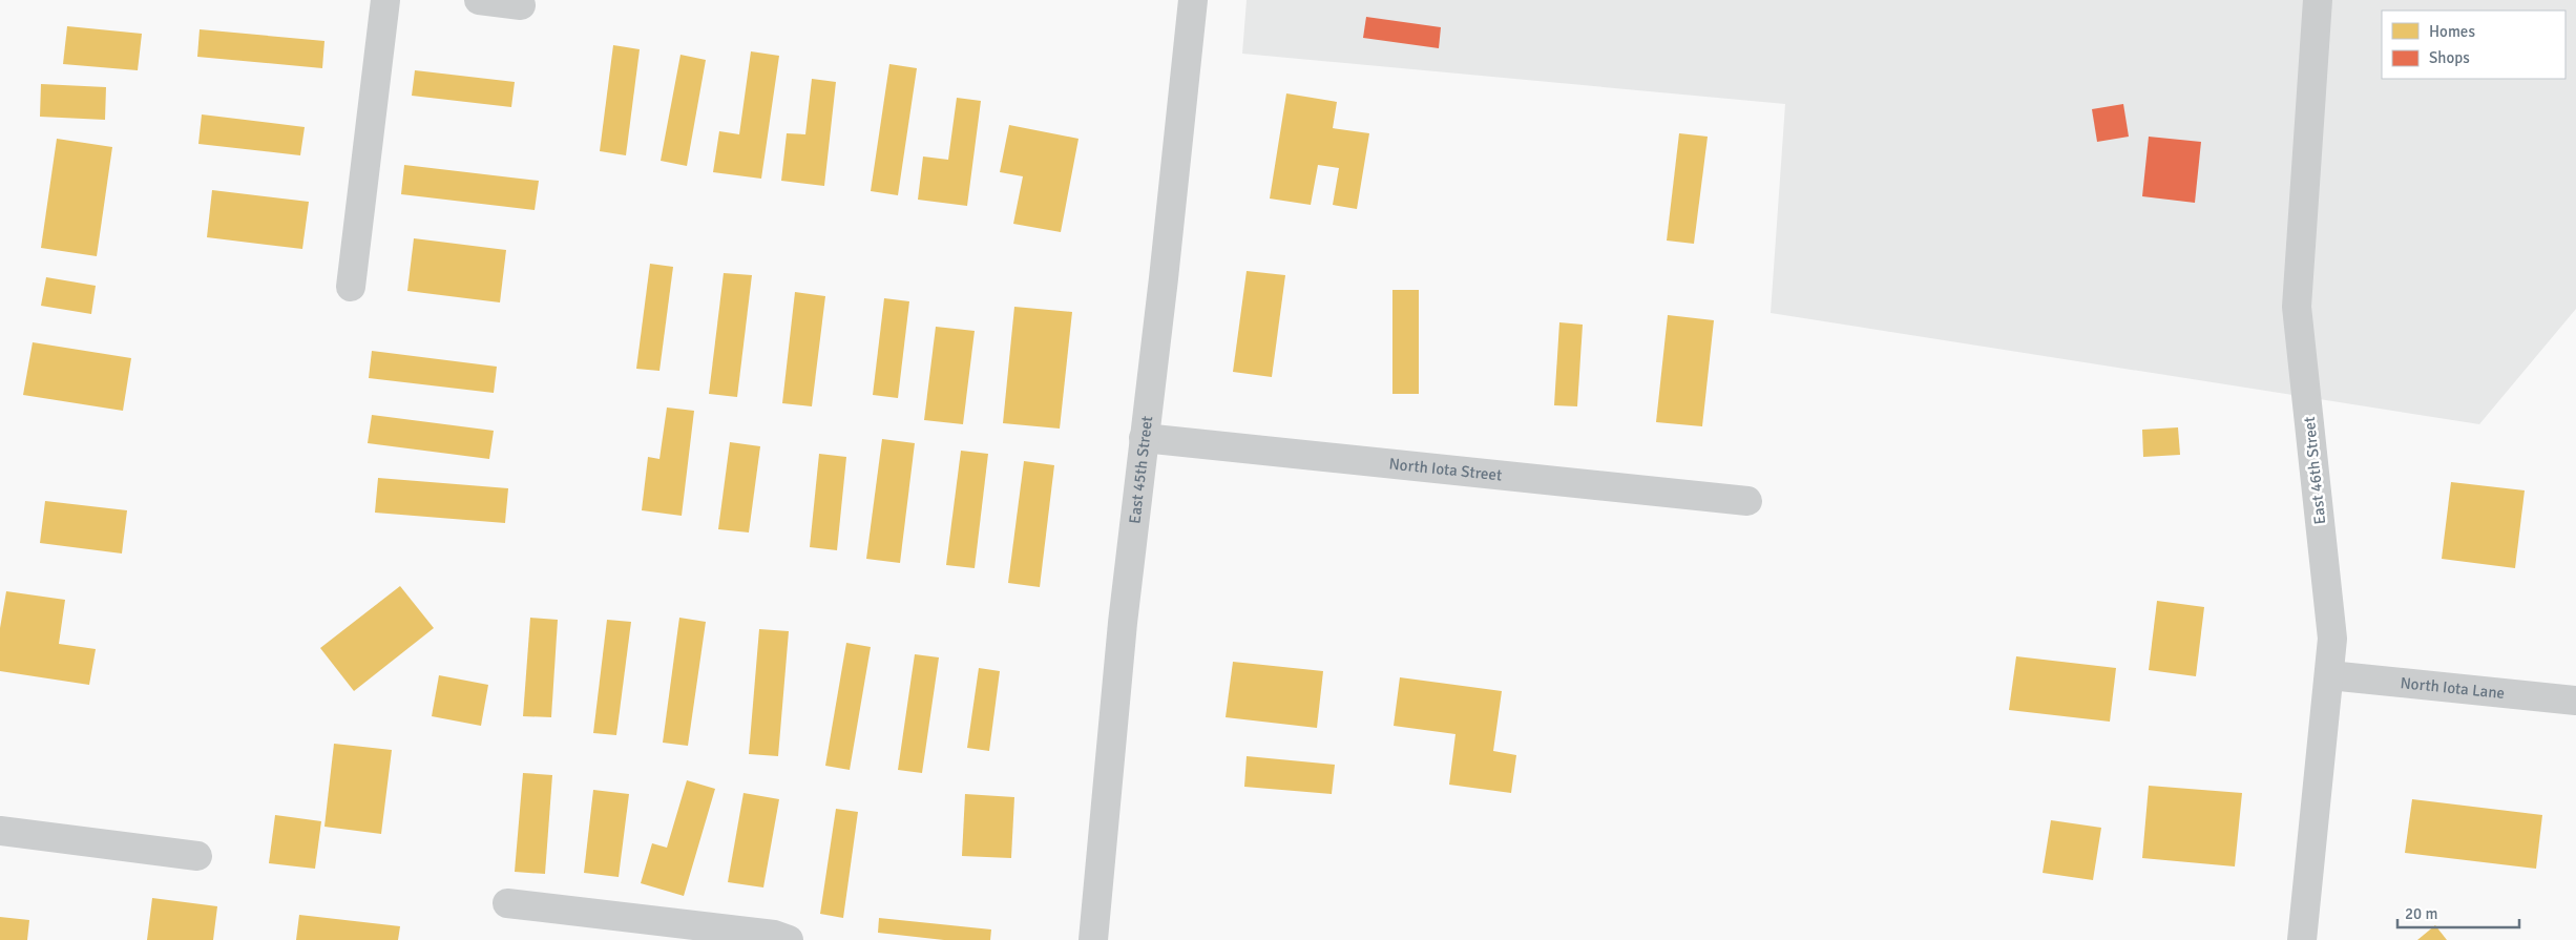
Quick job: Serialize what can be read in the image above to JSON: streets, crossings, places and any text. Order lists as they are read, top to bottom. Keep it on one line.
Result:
{"streets":{"street":["East 45th Street","North Iota Street","East 46th Street","North Iota Lane"]},"crossings":[["East 45th Street","North Iota Street"],["East 46th Street","North Iota Lane"]],"legend":["Homes","Shops"],"scale_bar":"20 m"}
